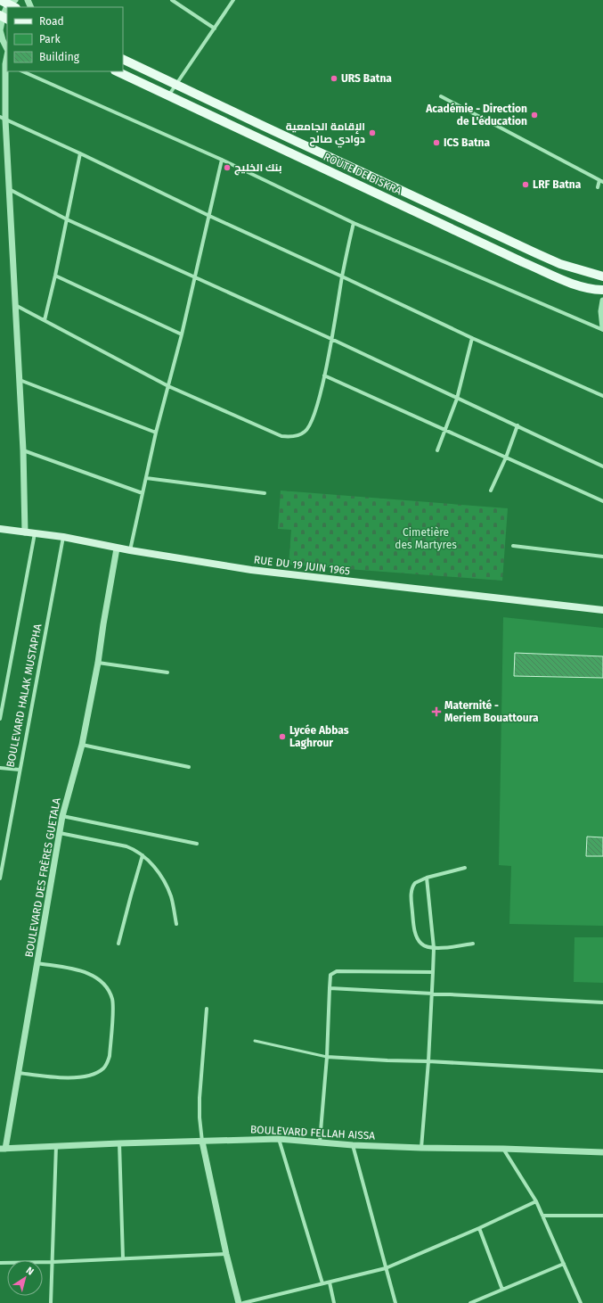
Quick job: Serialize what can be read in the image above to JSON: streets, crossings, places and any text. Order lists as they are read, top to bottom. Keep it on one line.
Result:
{"streets":{"main road":["ROUTE DE BISKRA","RUE DU 19 JUIN 1965"],"street":["BOULEVARD HALAK MUSTAPHA","BOULEVARD DES FRÈRES GUETALA","BOULEVARD FELLAH AISSA"]},"crossings":[["RUE DU 19 JUIN 1965","BOULEVARD HALAK MUSTAPHA"],["RUE DU 19 JUIN 1965","BOULEVARD DES FRÈRES GUETALA"],["BOULEVARD DES FRÈRES GUETALA","BOULEVARD FELLAH AISSA"]],"parks":["Cimetière des Martyres"],"places":{"other":["URS Batna","Académie - Direction de L'éducation","الإقامة الجامعية دوادي صالح","ICS Batna","بنك الخليج","LRF Batna","Lycée Abbas Laghrour"],"health":["Maternité - Meriem Bouattoura"]},"legend":["Road","Park","Building"],"north":"top right"}
